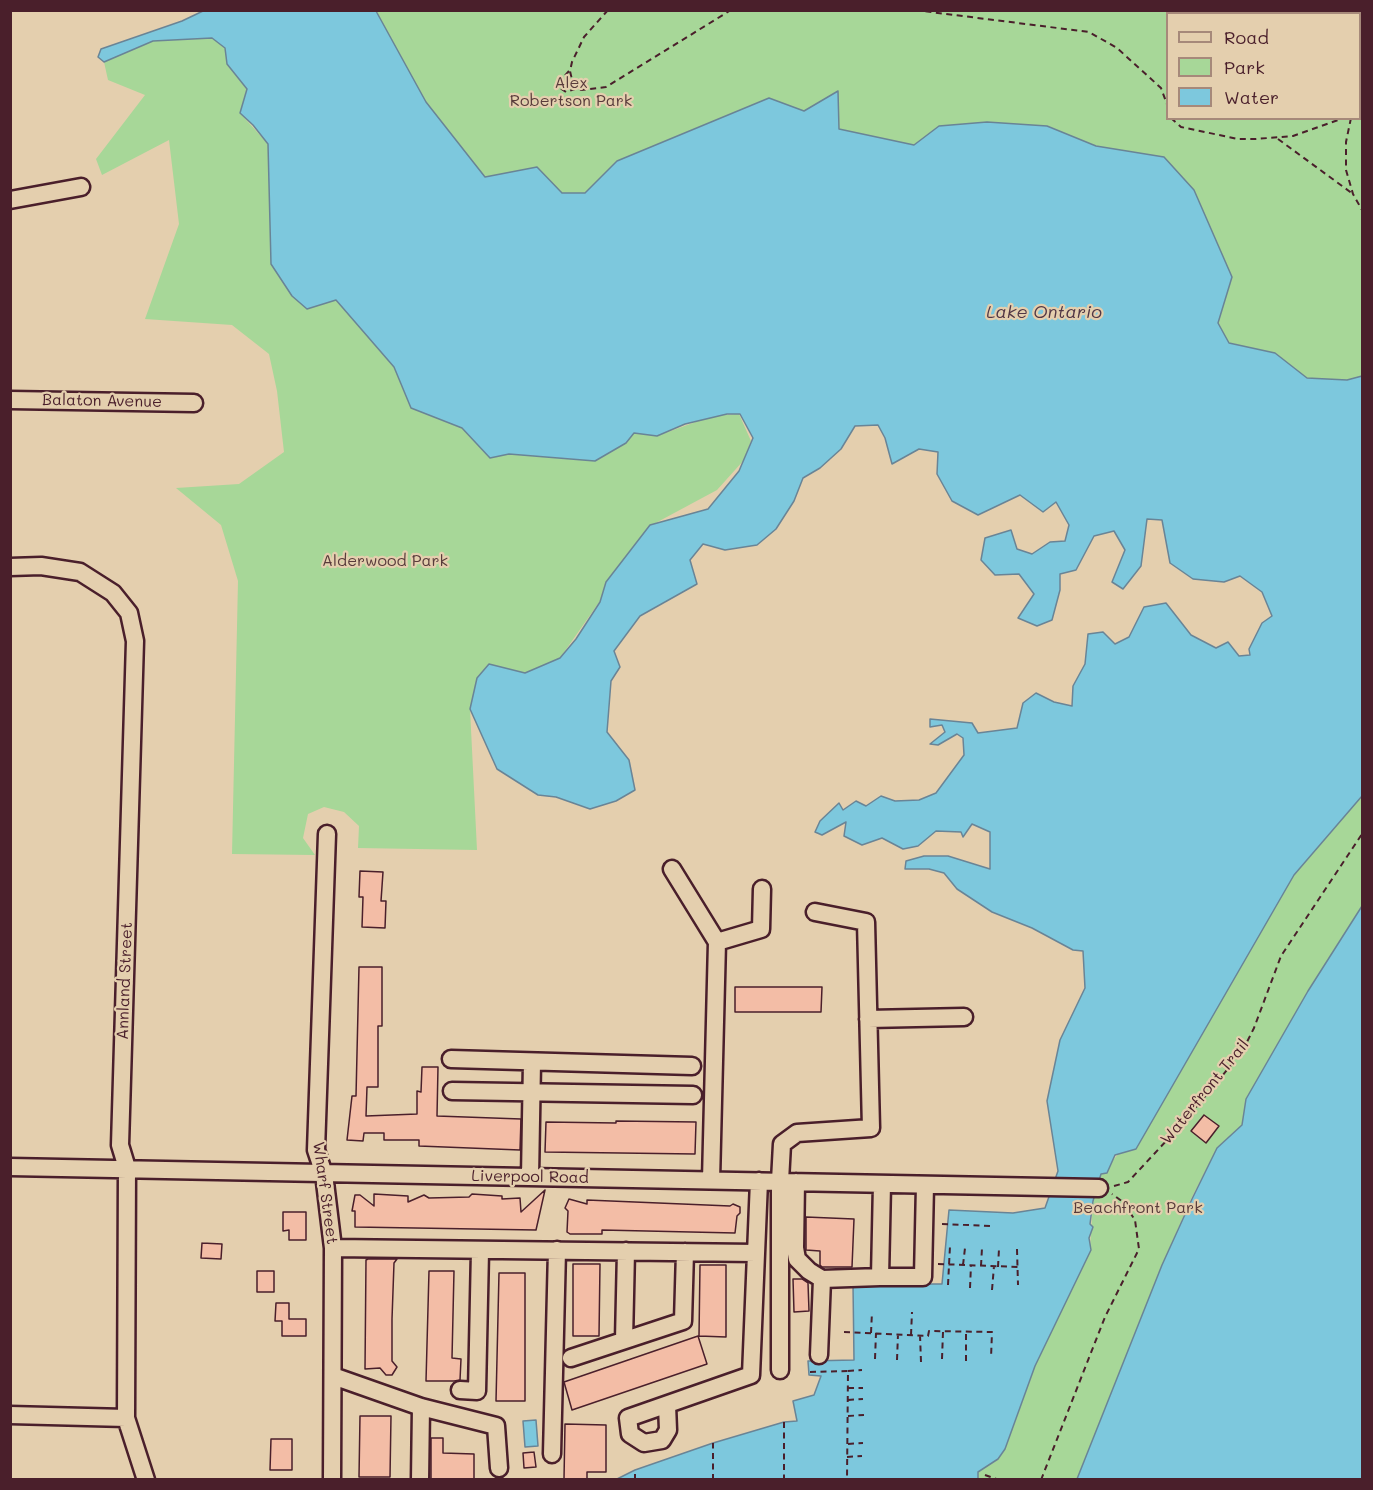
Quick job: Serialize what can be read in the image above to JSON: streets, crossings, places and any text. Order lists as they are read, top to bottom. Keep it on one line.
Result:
{"streets":{"street":["Balaton Avenue","Annland Street","Liverpool Road","Wharf Street"],"path":["Waterfront Trail"]},"crossings":[["Annland Street","Liverpool Road"],["Waterfront Trail","Liverpool Road"],["Liverpool Road","Wharf Street"]],"water":["Lake Ontario"],"parks":["Alex Robertson Park","Alderwood Park","Beachfront Park"],"legend":["Road","Park","Water"]}
